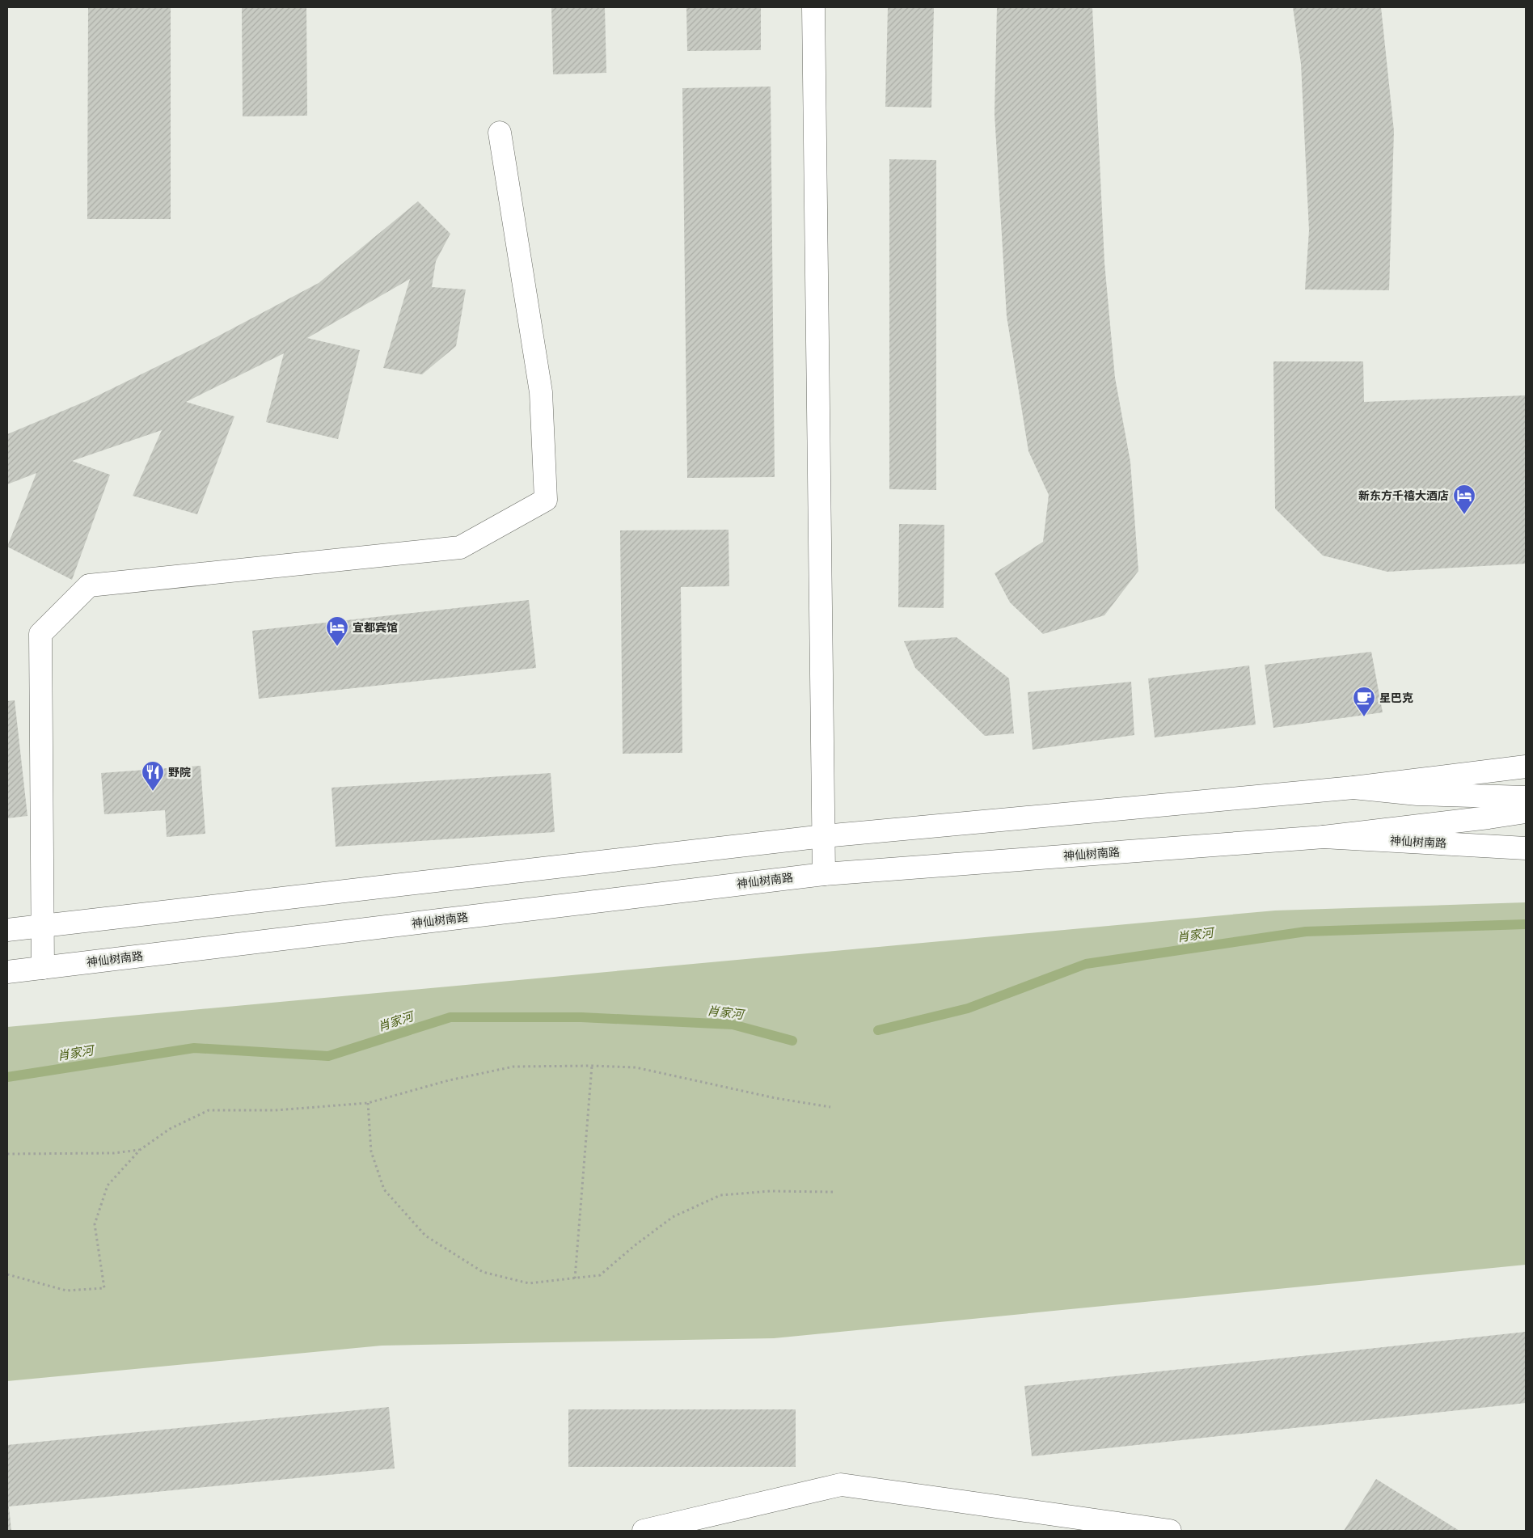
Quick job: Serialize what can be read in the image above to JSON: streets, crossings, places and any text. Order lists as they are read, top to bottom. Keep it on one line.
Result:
{"streets":{"main road":["神仙树南路"]},"water":["肖家河"],"places":{"hotel":["新东方千禧大酒店","宜都宾馆"],"cafe":["星巴克"],"restaurant":["野院"]}}
